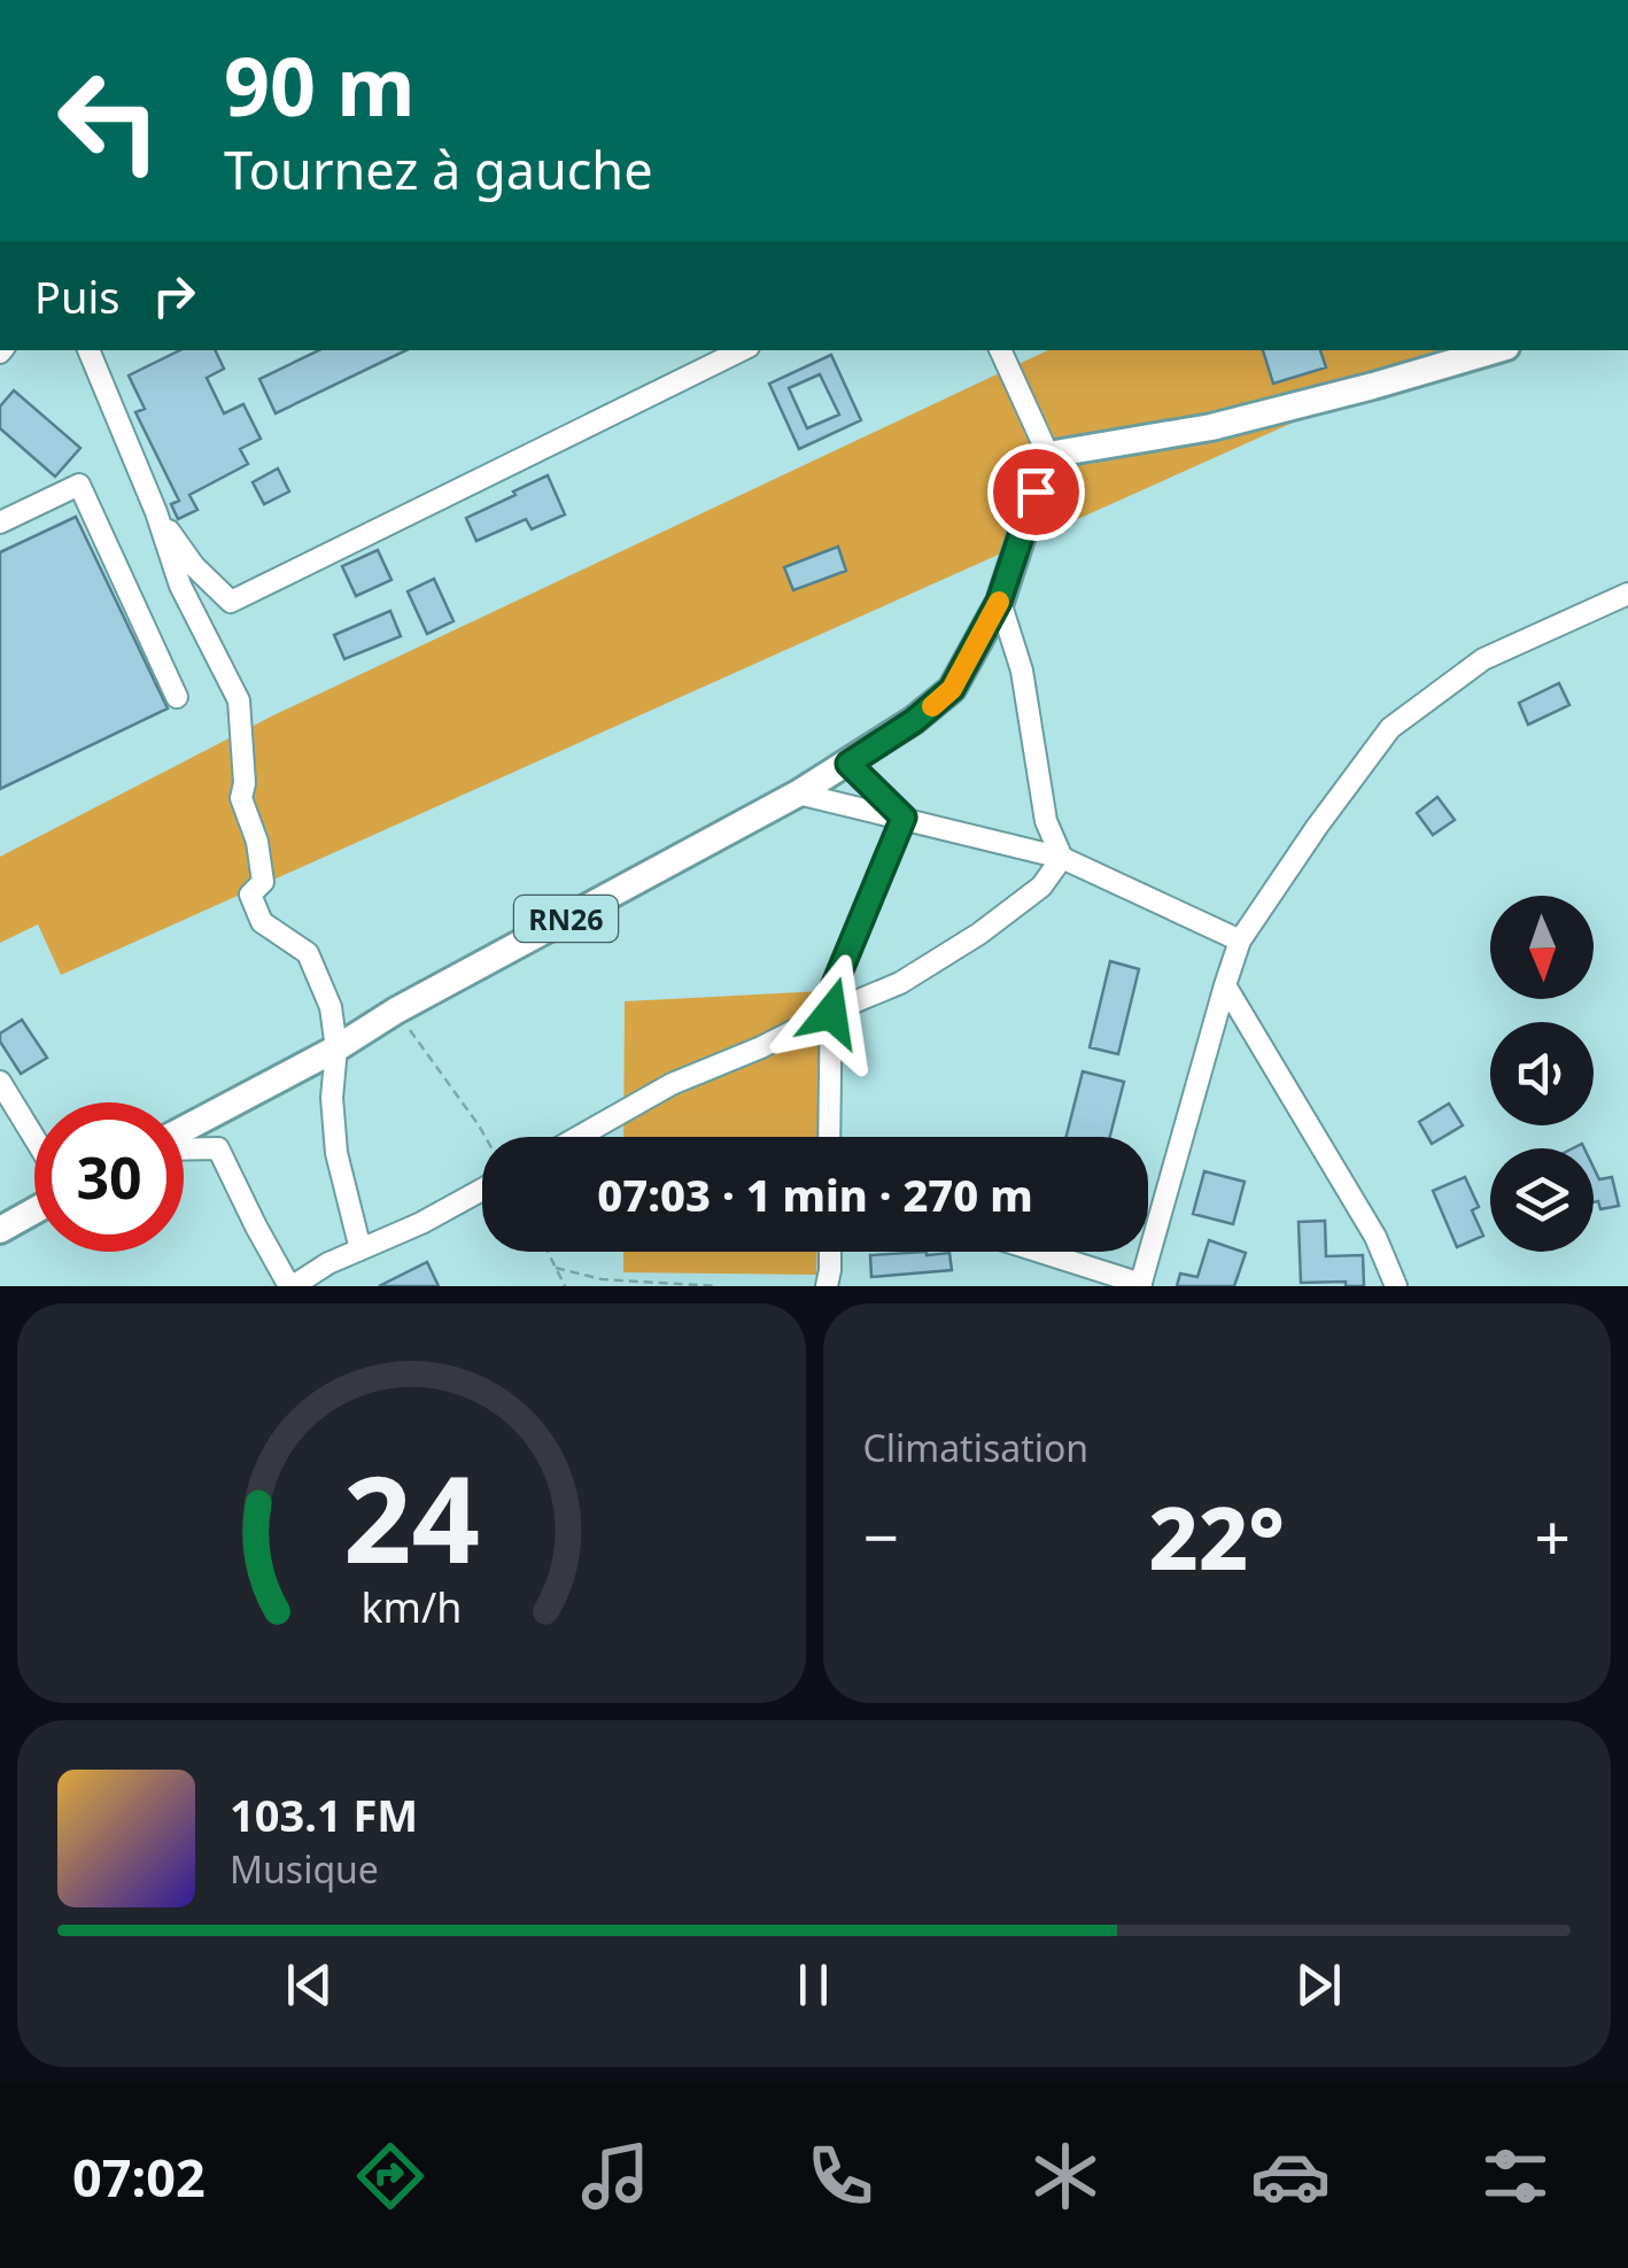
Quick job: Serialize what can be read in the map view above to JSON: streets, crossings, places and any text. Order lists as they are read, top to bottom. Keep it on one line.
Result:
{"streets":{"main road":["RN26"]},"north":"bottom","page":{"turn":["90 m","Tournez à gauche"],"then":"Puis","limit":"30","trip":"07:03 · 1 min · 270 m","tile":"Climatisation","heat":["−","22°","+"],"song":["103.1 FM","Musique"],"tabs":"07:02","gauge":["24","km/h"]}}
